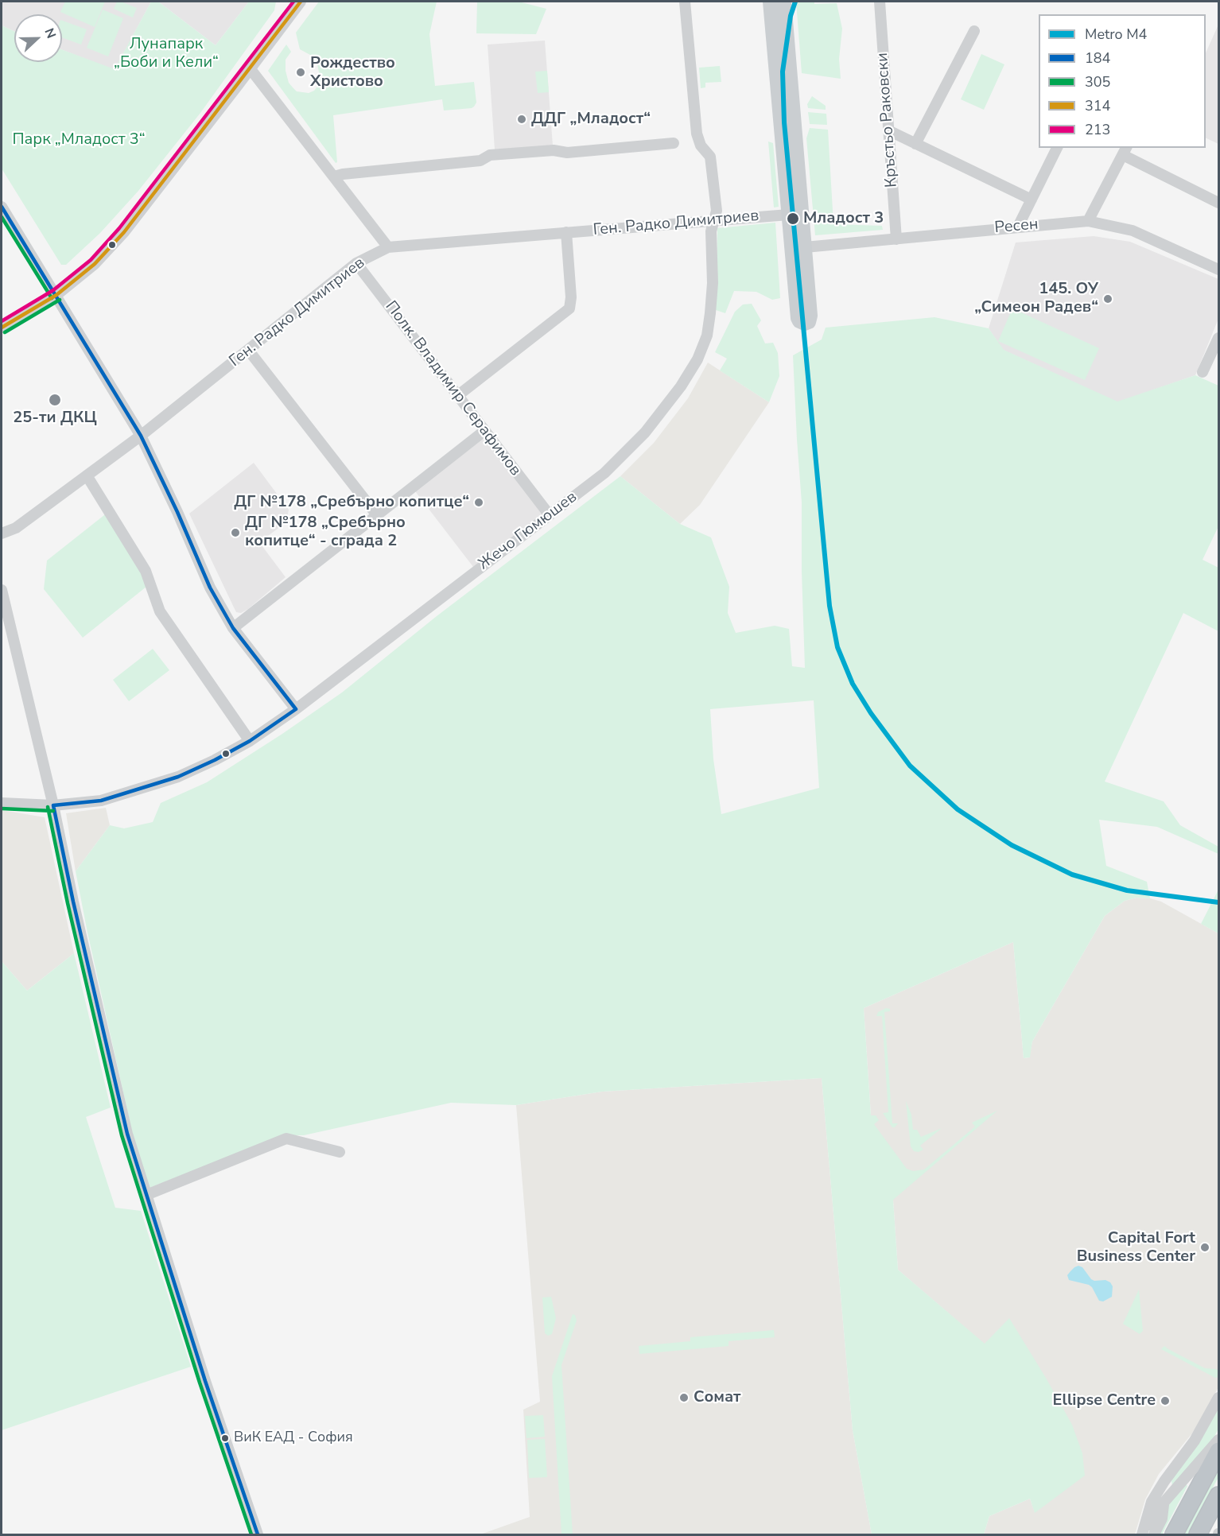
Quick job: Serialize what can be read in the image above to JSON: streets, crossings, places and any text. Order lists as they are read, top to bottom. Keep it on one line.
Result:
{"streets":{"street":["Кръстьо Раковски","Ген. Радко Димитриев","Ресен","Полк. Владимир Серафимов","Жечо Гюмюшев"]},"crossings":[["Кръстьо Раковски","Ресен"],["Ген. Радко Димитриев","Полк. Владимир Серафимов"],["Ген. Радко Димитриев","Жечо Гюмюшев"],["Полк. Владимир Серафимов","Жечо Гюмюшев"]],"parks":["Лунапарк „Боби и Кели“","Парк „Младост 3“"],"places":["Рождество Христово","ДДГ „Младост“","Младост 3","145. ОУ „Симеон Радев“","25-ти ДКЦ","ДГ №178 „Сребърно копитце“","ДГ №178 „Сребърно копитце“ - сграда 2","Capital Fort Business Center","Сомат","Ellipse Centre","ВиК ЕАД - София"],"lines":["metro line M4","transit line 314","transit line 213","transit line 184","transit line 305"],"legend":["Metro M4","184","305","314","213"],"north":"right"}
